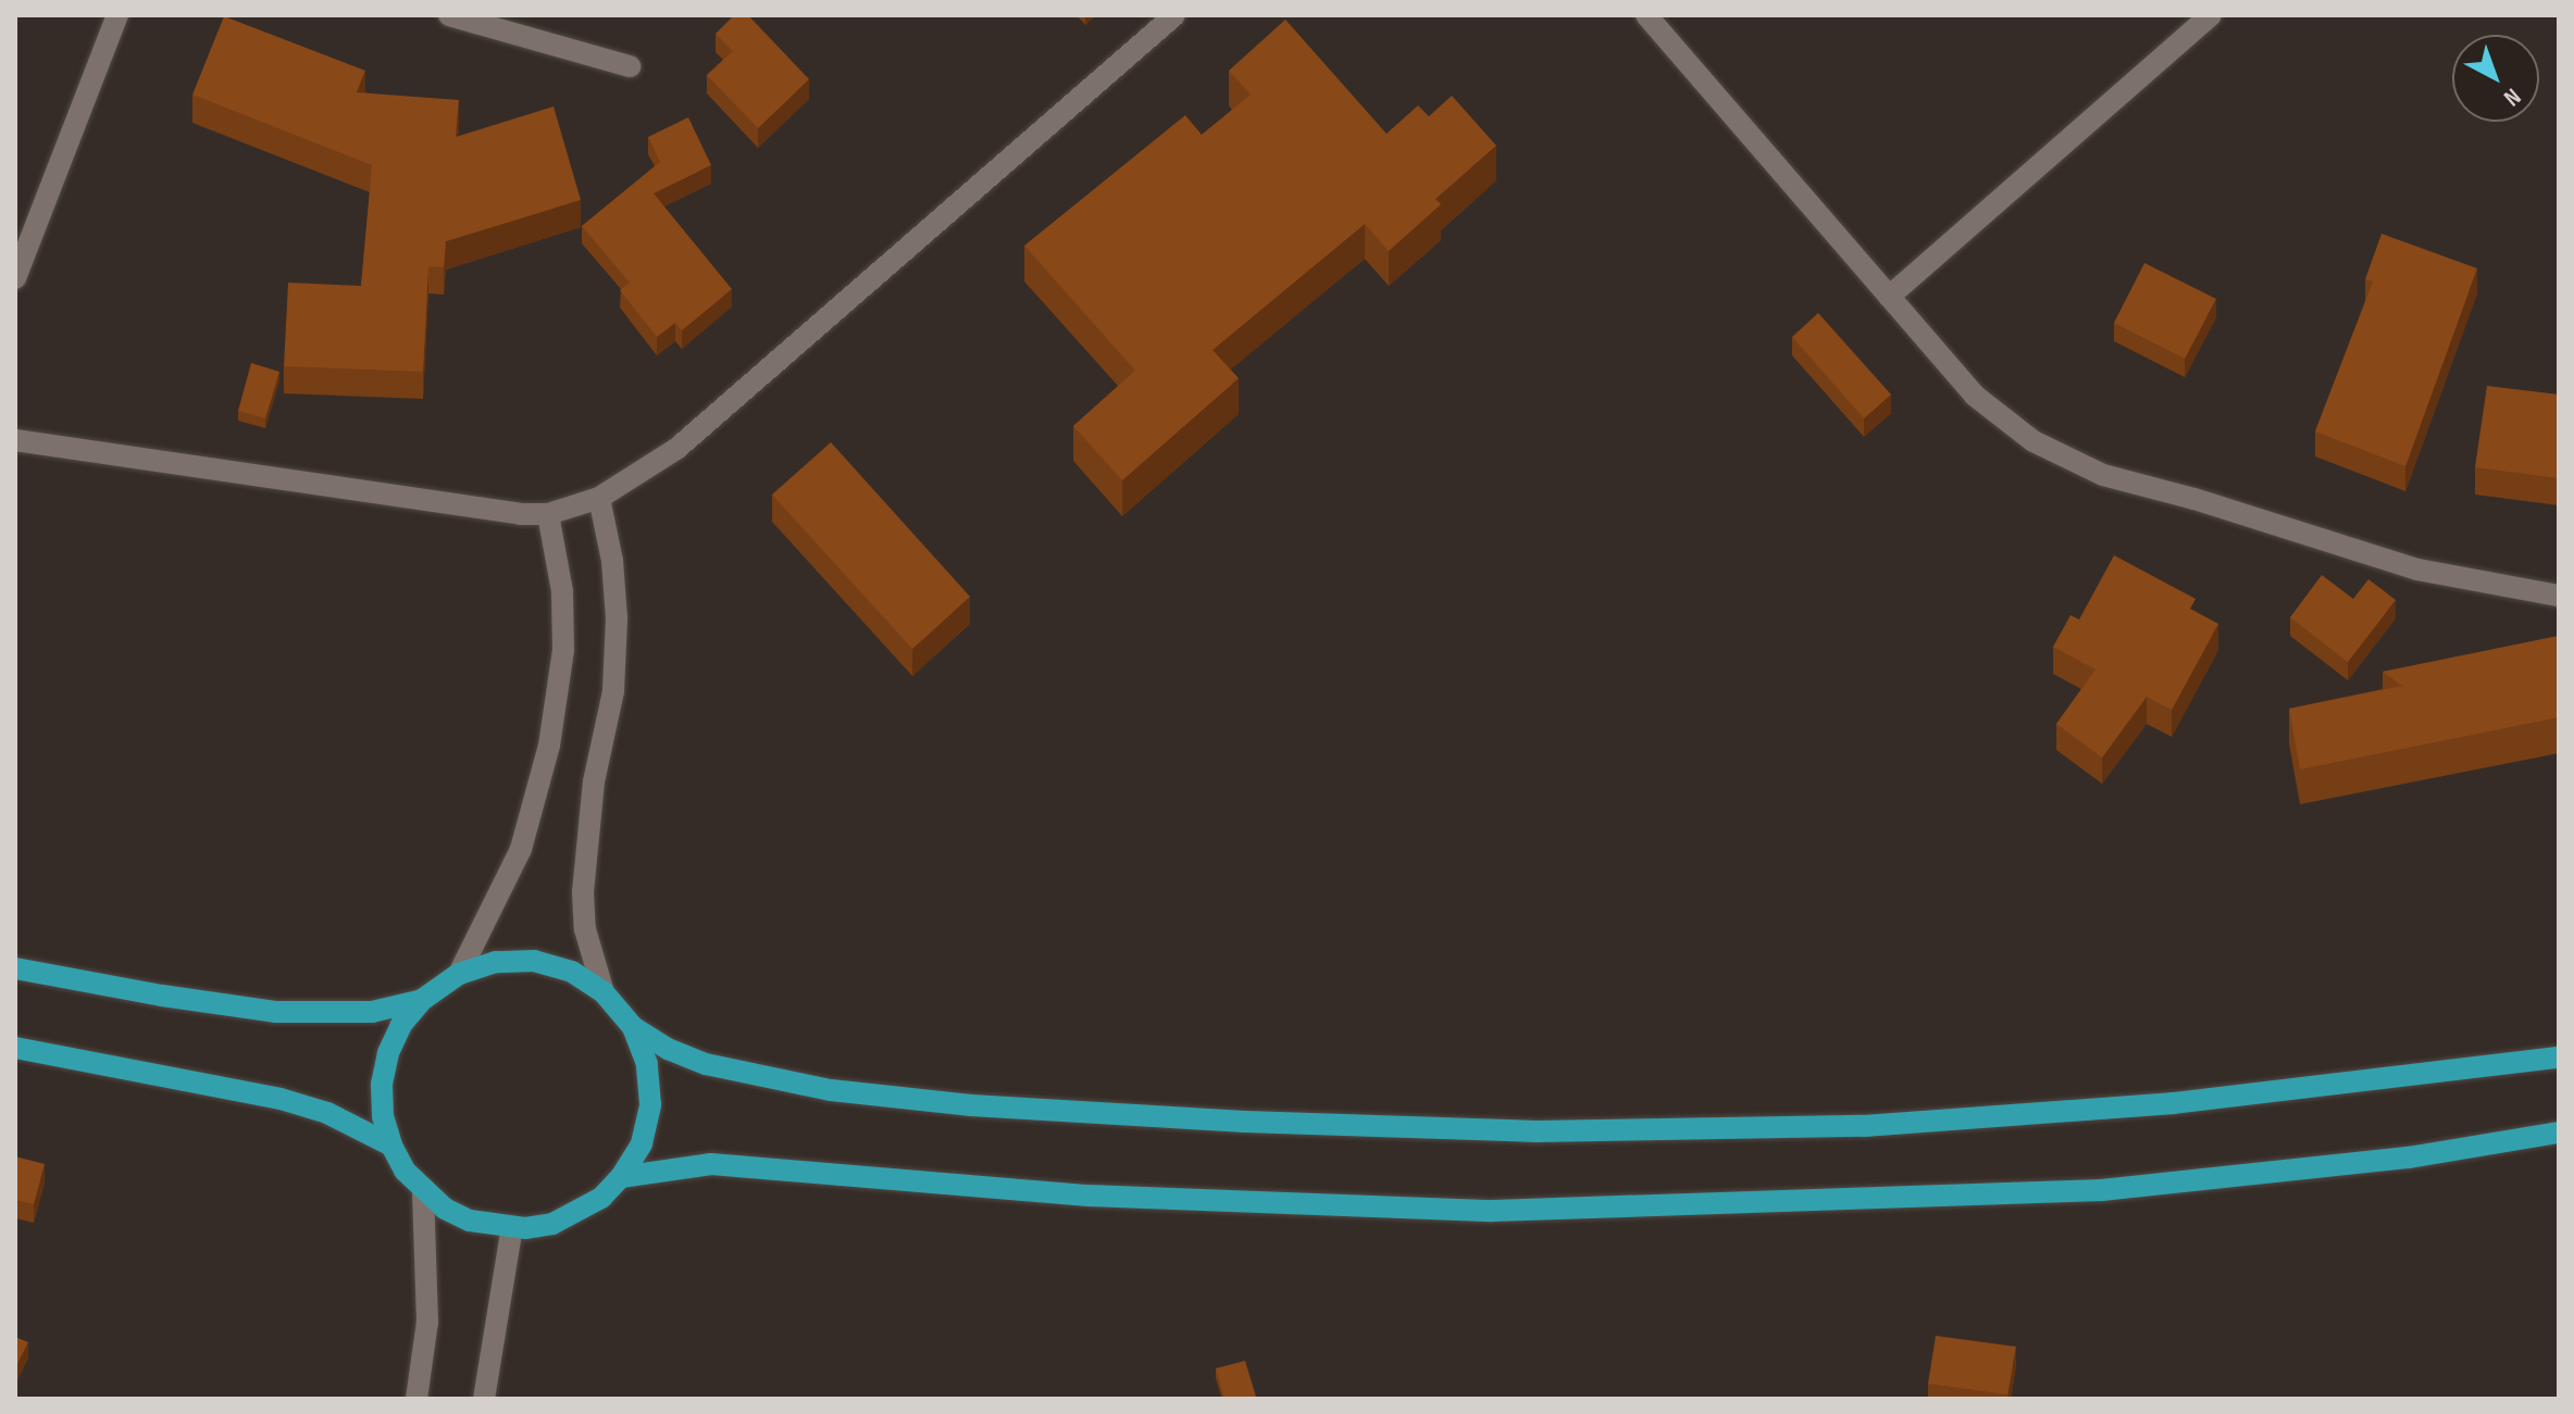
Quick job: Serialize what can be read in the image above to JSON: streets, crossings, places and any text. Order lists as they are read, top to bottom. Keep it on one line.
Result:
{"north":"bottom right"}
